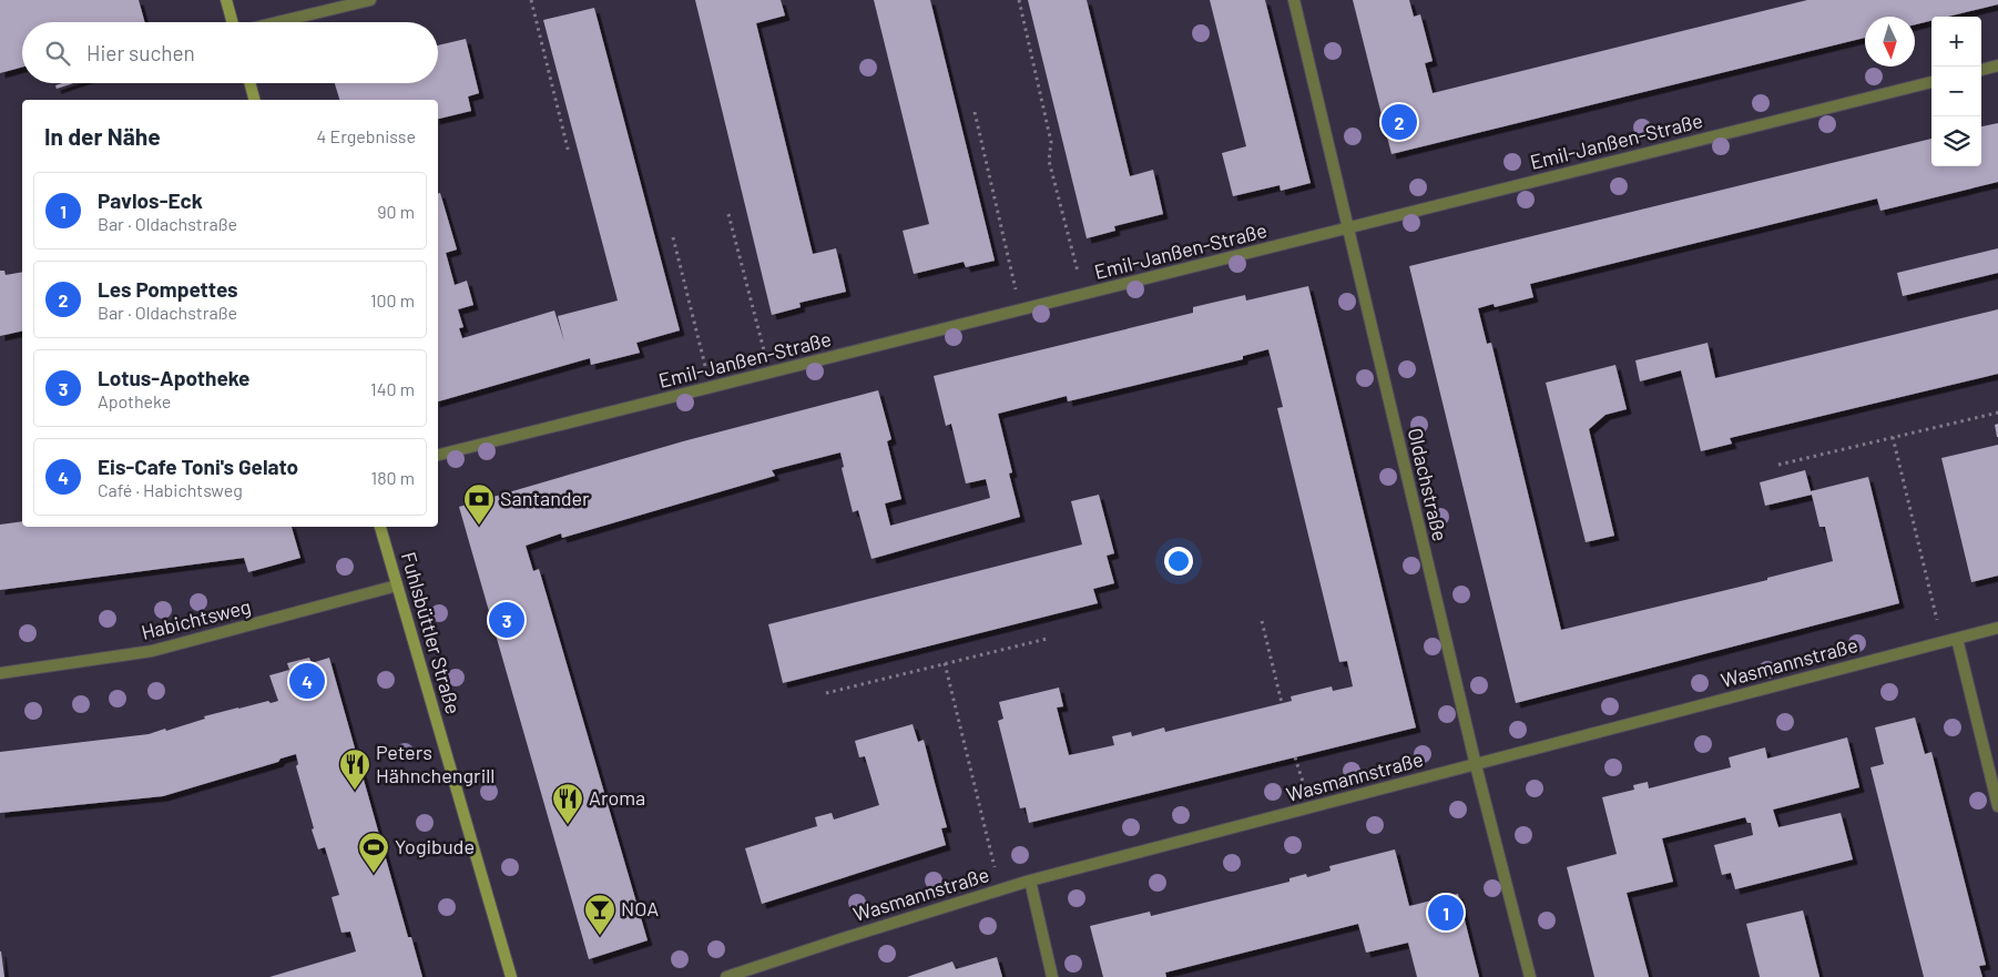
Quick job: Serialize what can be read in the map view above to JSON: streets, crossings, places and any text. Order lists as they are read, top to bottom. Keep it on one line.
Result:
{"streets":{"main road":["Fuhlsbüttler Straße"],"street":["Emil-Janßen-Straße","Oldachstraße","Habichtsweg","Wasmannstraße"]},"crossings":[["Emil-Janßen-Straße","Oldachstraße"],["Oldachstraße","Wasmannstraße"],["Habichtsweg","Fuhlsbüttler Straße"]],"places":{"bank":["Santander"],"restaurant":["Peters Hähnchengrill","Aroma"],"sports":["Yogibude"],"bar":["NOA"]},"north":"bottom","page":{"map_buttons":["+","−"],"search":"Hier suchen","heading":["In der Nähe","4 Ergebnisse"],"pins":["2","3","4","1"],"list":[{"mark":"1","name":"Pavlos-Eck","note":"Bar · Oldachstraße","value":"90 m"},{"mark":"2","name":"Les Pompettes","note":"Bar · Oldachstraße","value":"100 m"},{"mark":"3","name":"Lotus-Apotheke","note":"Apotheke","value":"140 m"},{"mark":"4","name":"Eis-Cafe Toni's Gelato","note":"Café · Habichtsweg","value":"180 m"}]}}
